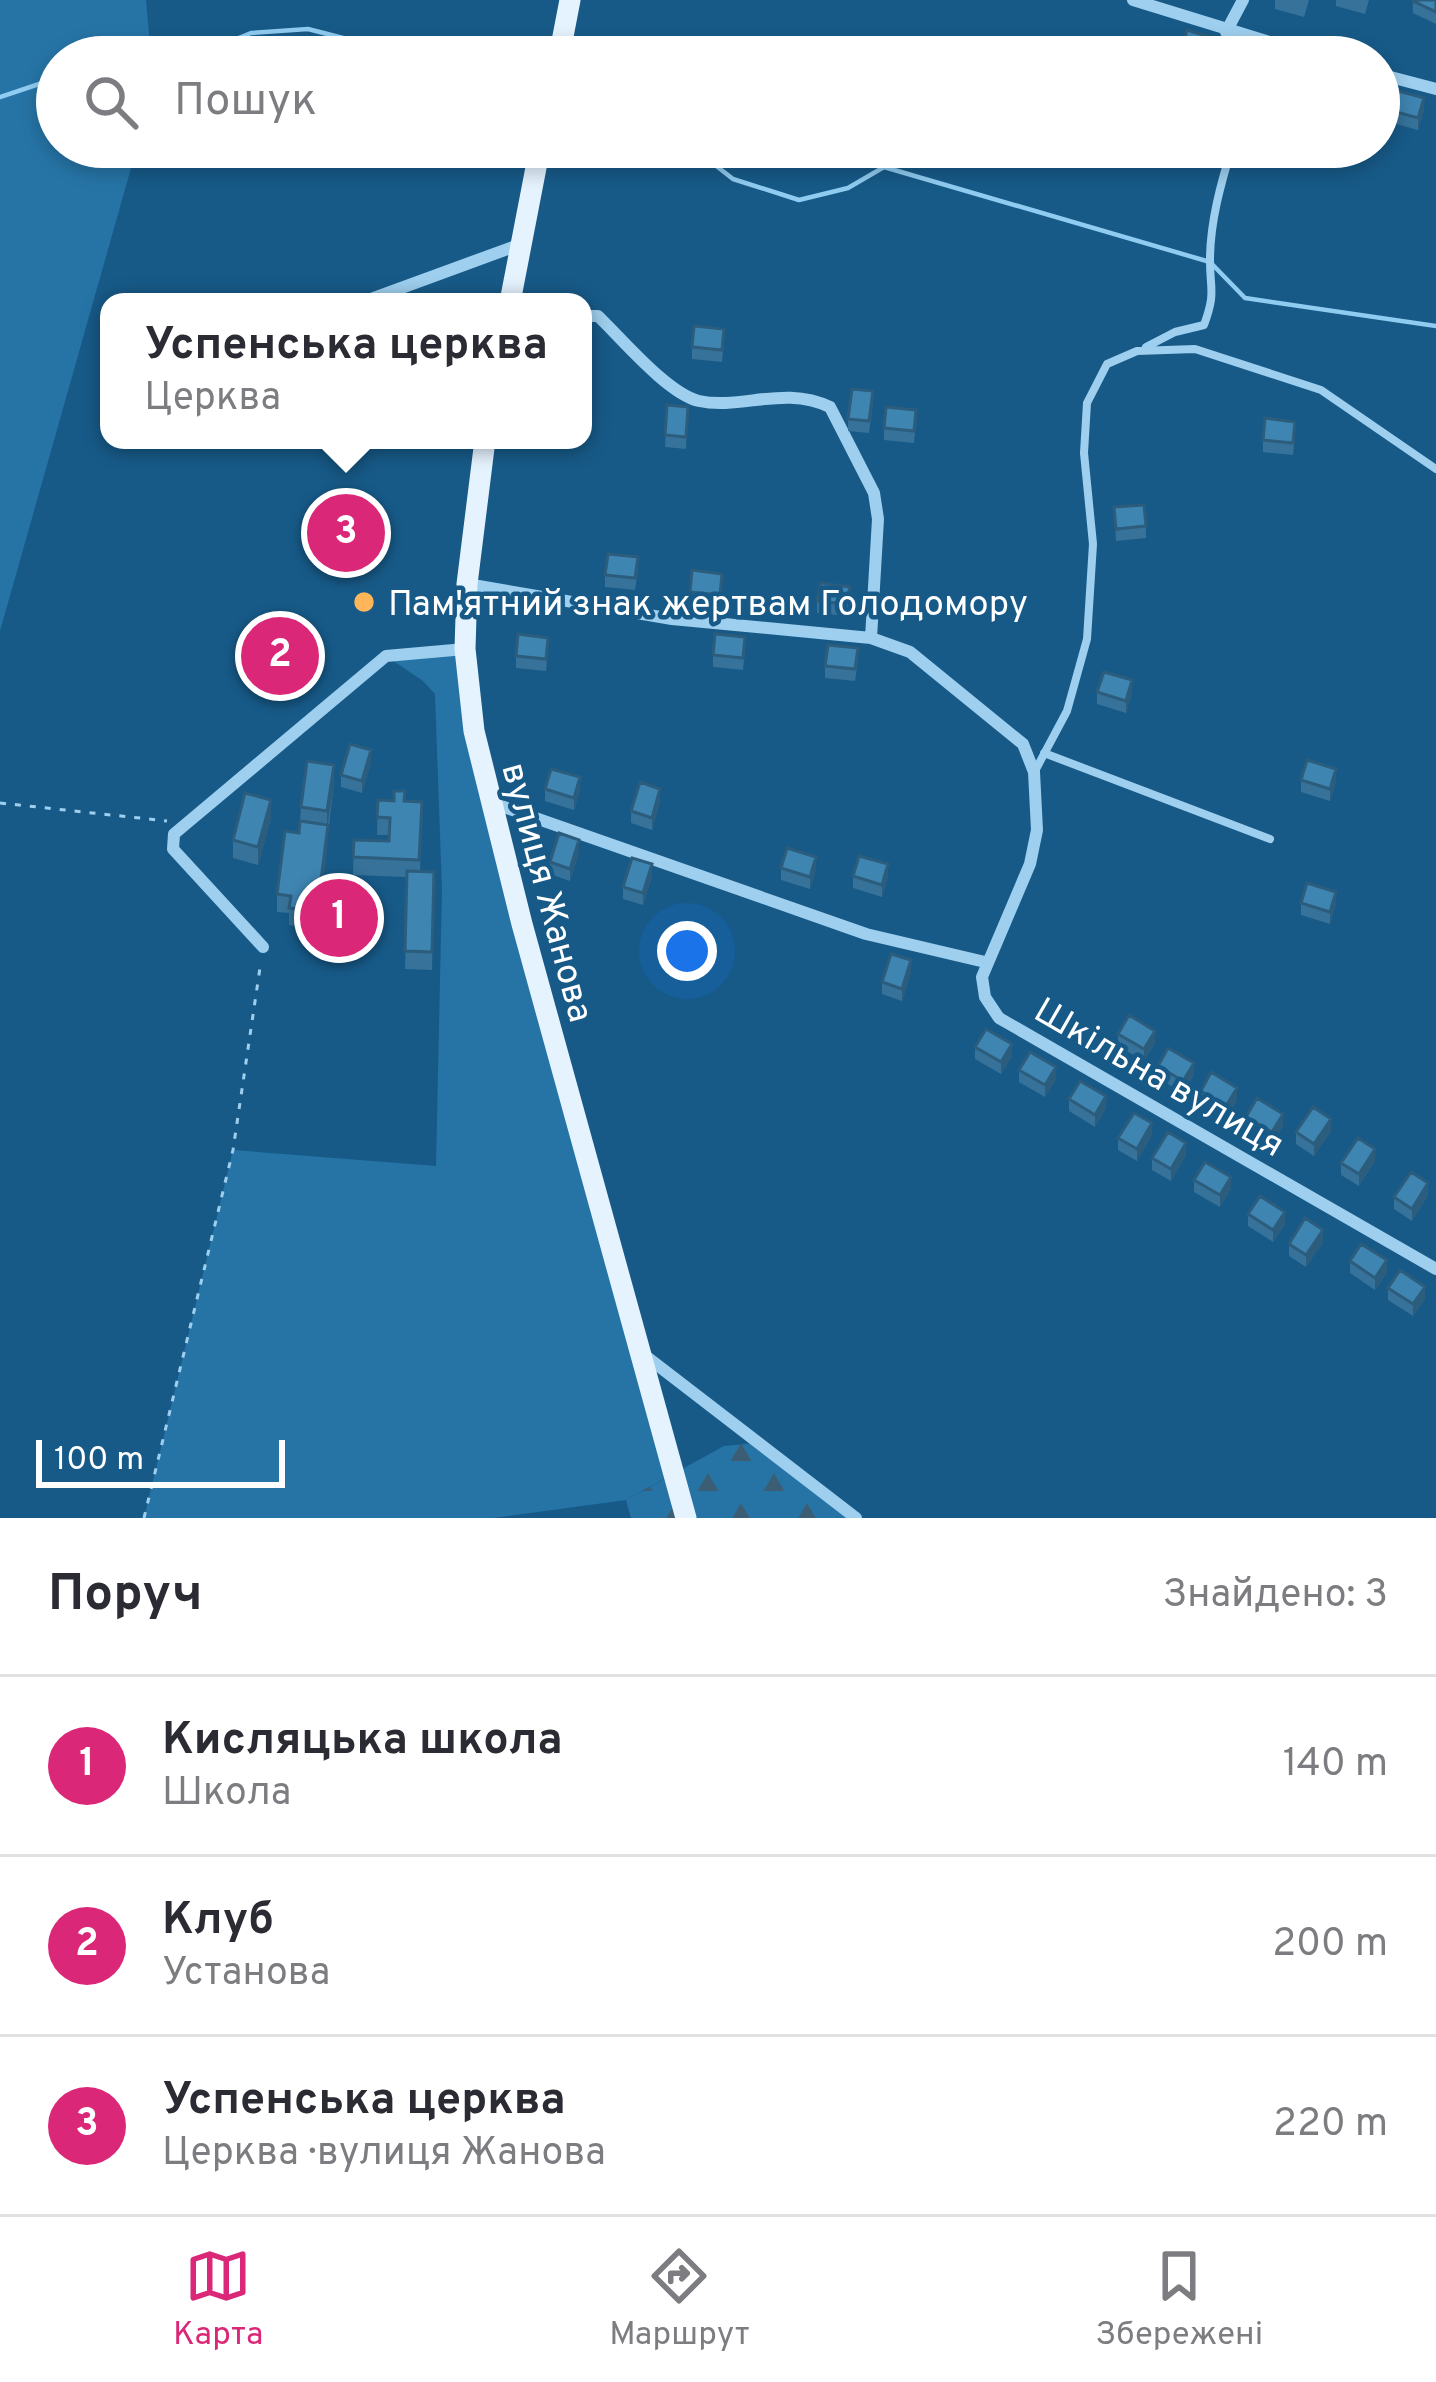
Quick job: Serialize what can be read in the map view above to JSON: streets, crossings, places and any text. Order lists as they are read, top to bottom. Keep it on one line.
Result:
{"streets":{"main road":["вулиця Жанова"],"street":["Шкільна вулиця"]},"places":["Пам'ятний знак жертвам Голодомору"],"scale_bar":"100 m","page":{"search":"Пошук","popup":["Успенська церква","Церква"],"pins":["3","2","1"],"scale":"100 m","heading":["Поруч","Знайдено: 3"],"list":[{"mark":"1","name":"Кисляцька школа","note":"Школа","value":"140 m"},{"mark":"2","name":"Клуб","note":"Установа","value":"200 m"},{"mark":"3","name":"Успенська церква","note":"Церква · вулиця Жанова","value":"220 m"}],"nav":["Карта","Маршрут","Збережені"]}}
